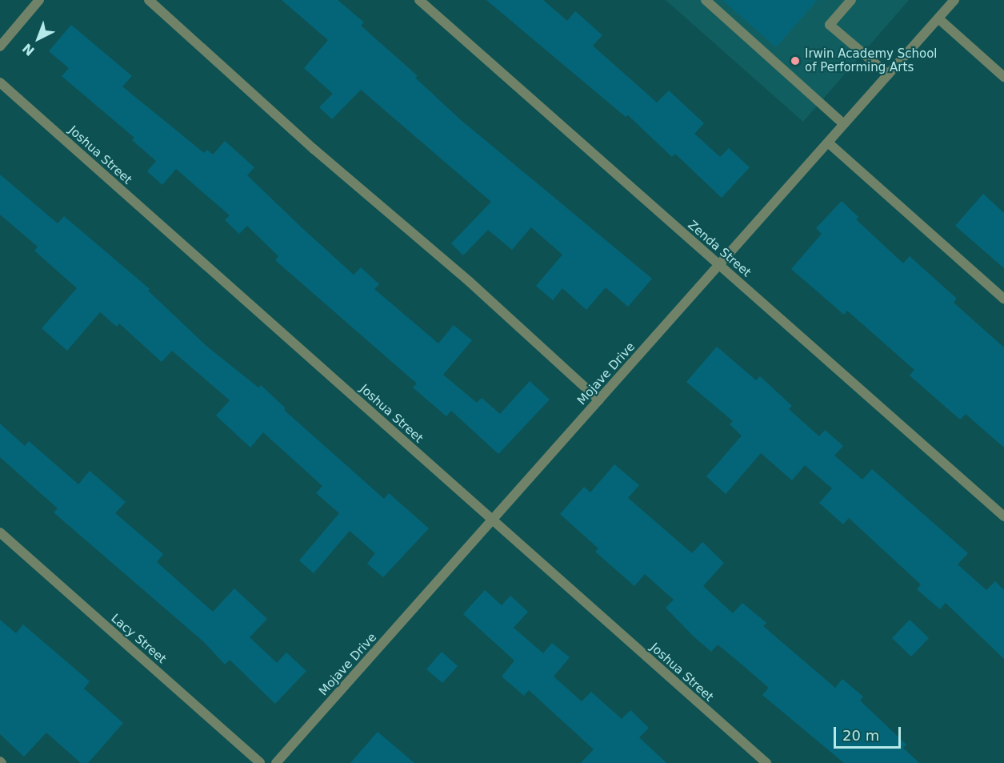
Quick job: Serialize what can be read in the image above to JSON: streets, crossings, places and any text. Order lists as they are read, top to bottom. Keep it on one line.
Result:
{"streets":{"street":["Joshua Street","Zenda Street","Mojave Drive","Lacy Street"]},"crossings":[["Joshua Street","Mojave Drive"],["Zenda Street","Mojave Drive"]],"places":["Irwin Academy School of Performing Arts"],"scale_bar":"20 m","north":"bottom left"}
